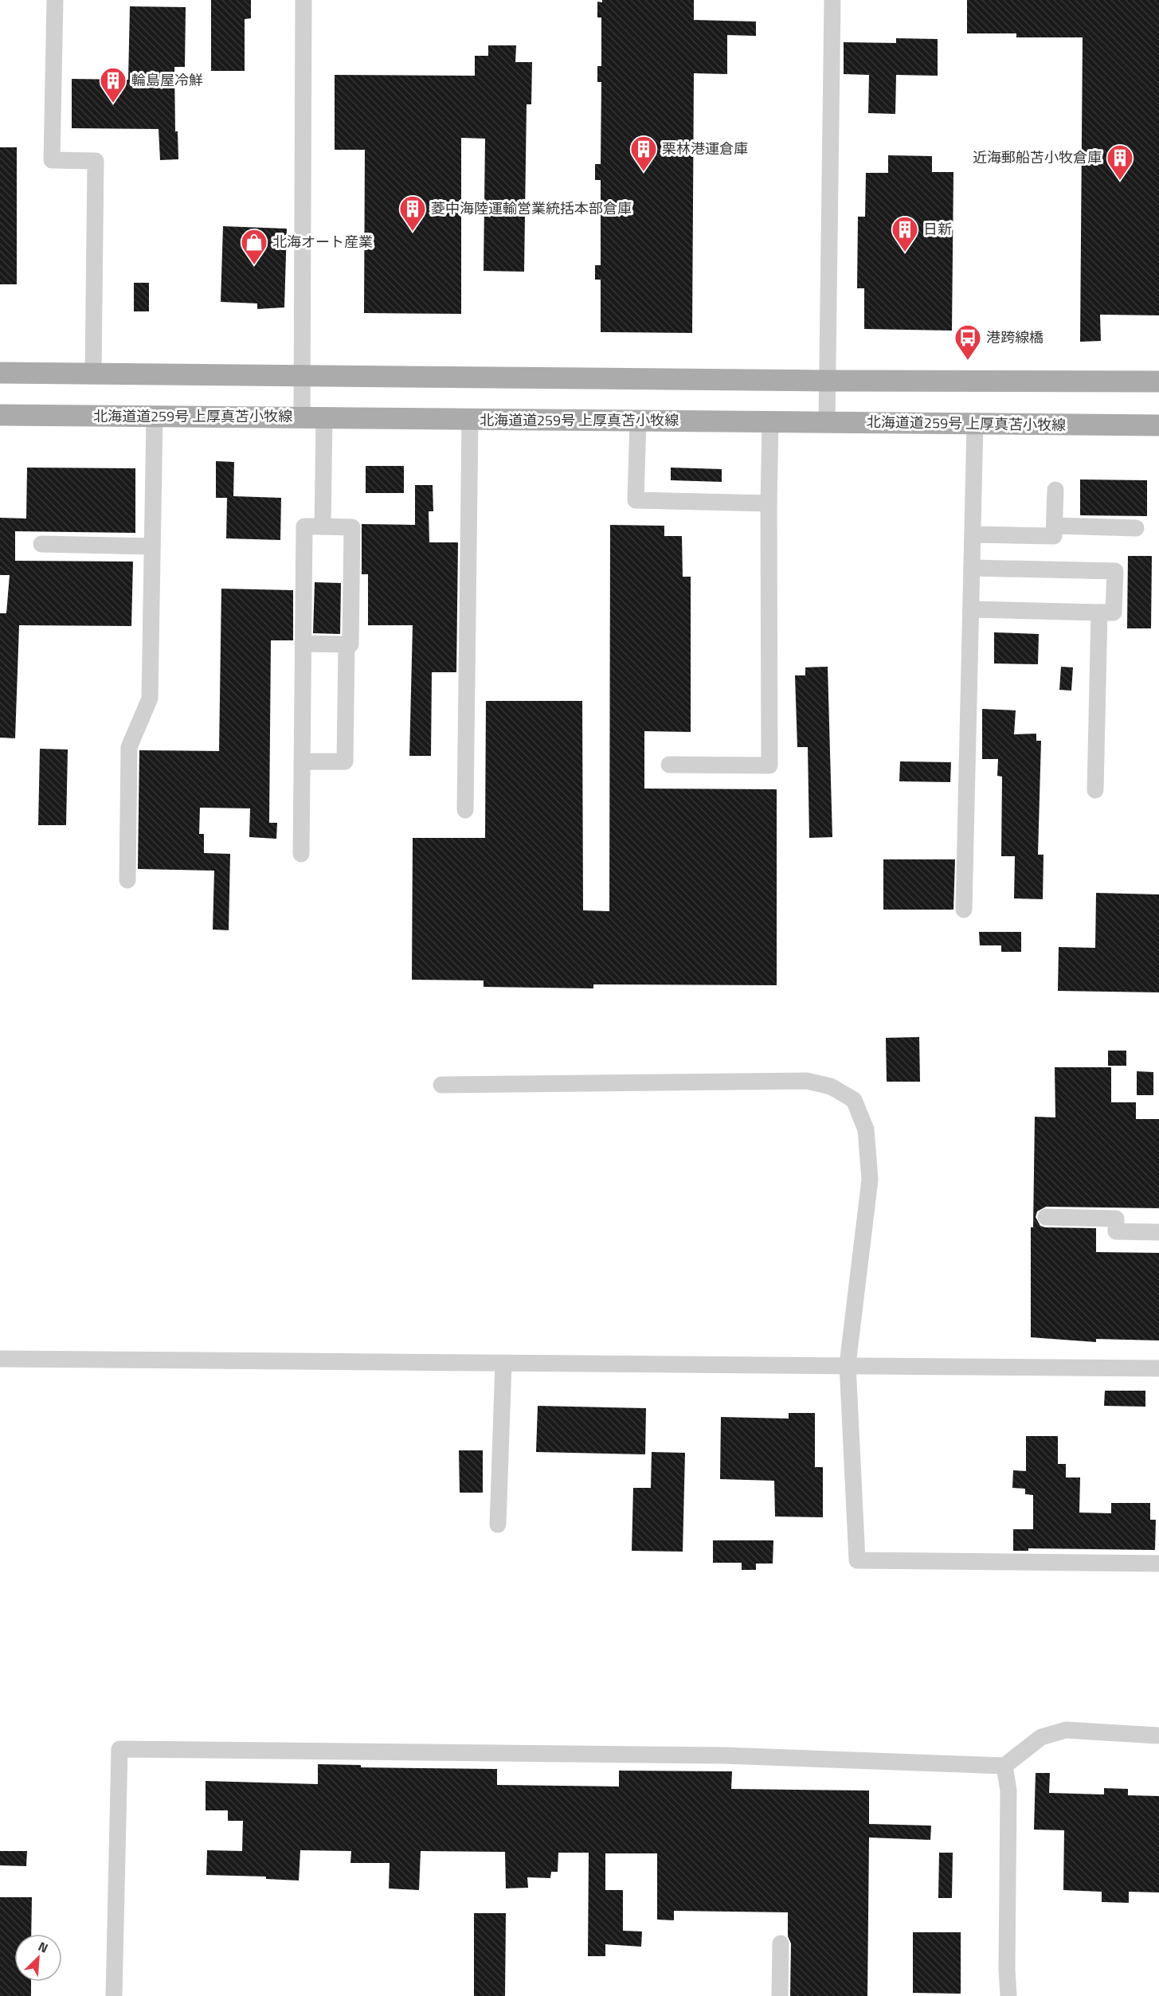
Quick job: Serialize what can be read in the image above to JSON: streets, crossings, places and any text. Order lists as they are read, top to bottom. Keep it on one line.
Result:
{"streets":{"main road":["北海道道259号 上厚真苫小牧線"]},"places":{"building":["輪島屋冷鮮","栗林港運倉庫","近海郵船苫小牧倉庫","菱中海陸運輸営業統括本部倉庫","日新"],"shop":["北海オート産業"],"bus stop":["港跨線橋"]},"north":"top right"}
